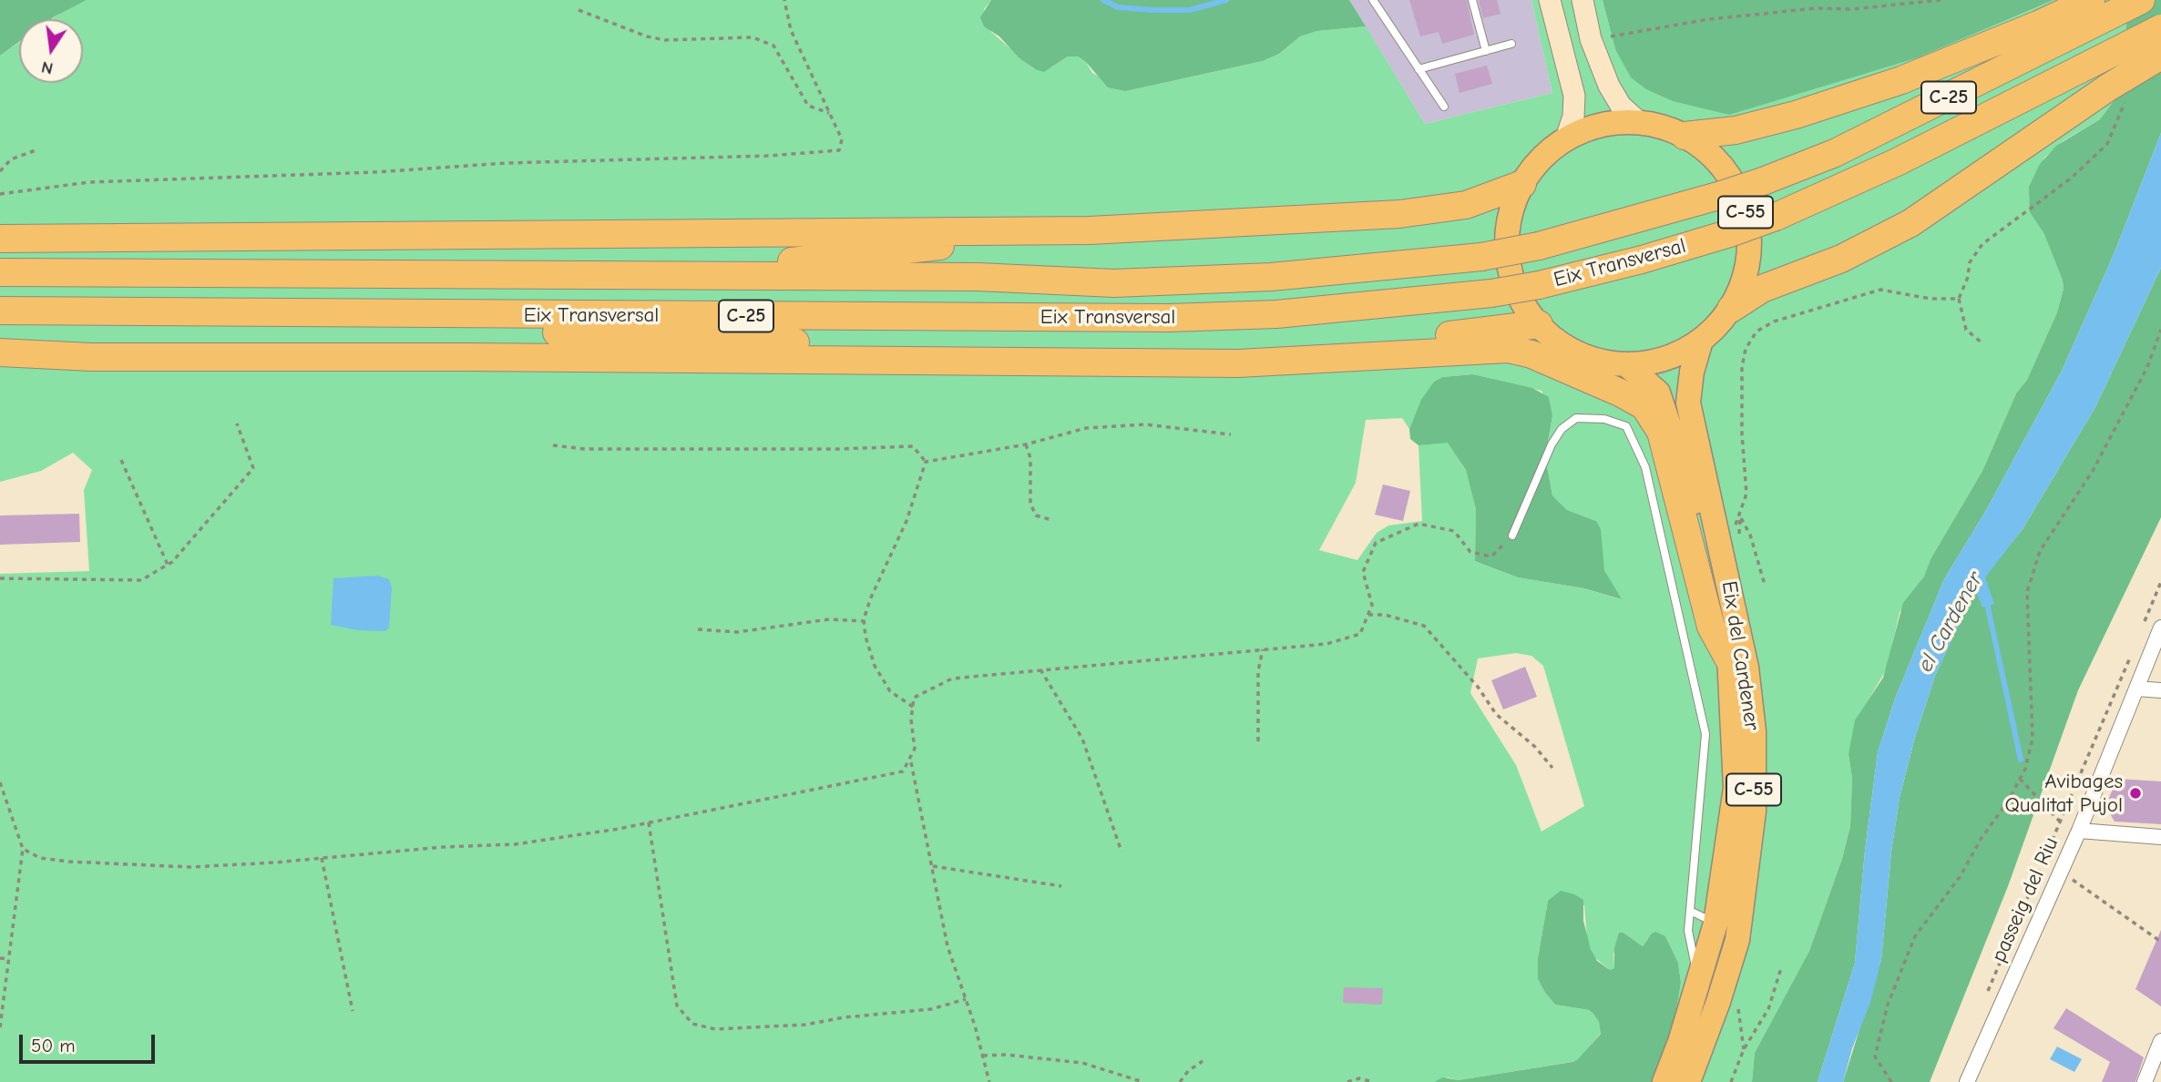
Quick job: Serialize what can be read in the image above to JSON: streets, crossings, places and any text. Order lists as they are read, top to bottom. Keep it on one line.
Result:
{"streets":{"highway":["C-25","Eix Transversal"],"main road":["C-55","Eix del Cardener"],"street":["passeig del Riu"]},"crossings":[["C-55","Eix del Cardener"]],"water":["el Cardener"],"places":["Avibages Qualitat Pujol"],"scale_bar":"50 m","north":"bottom"}
